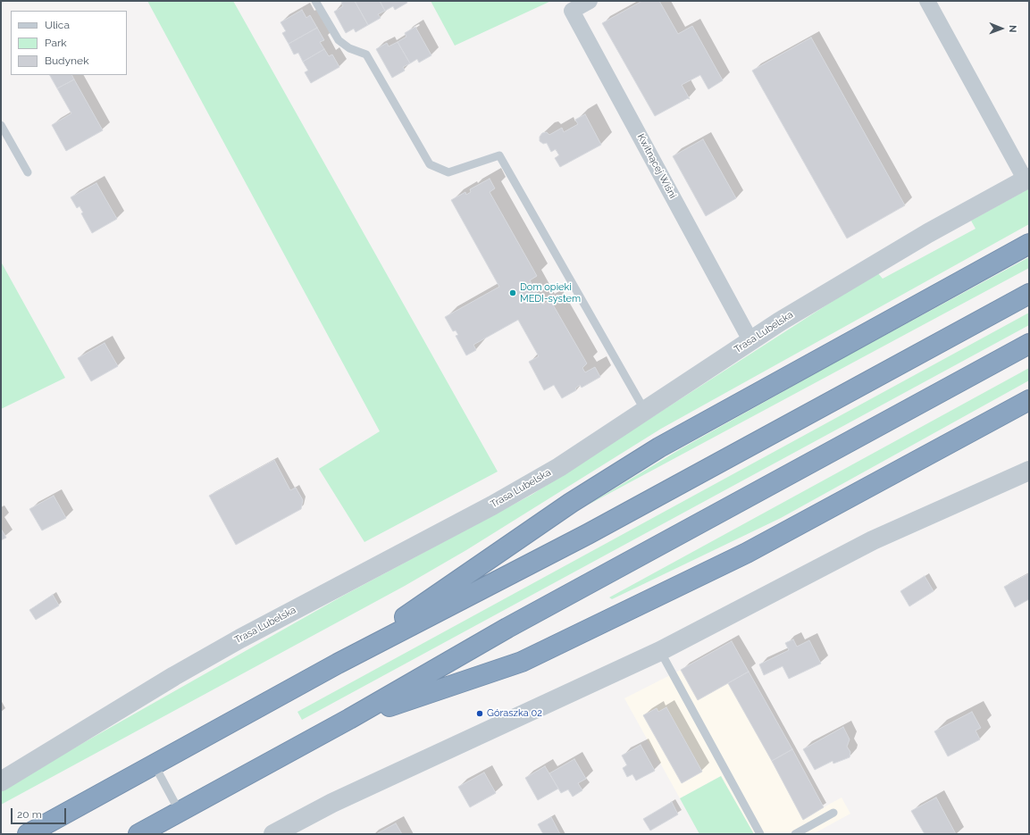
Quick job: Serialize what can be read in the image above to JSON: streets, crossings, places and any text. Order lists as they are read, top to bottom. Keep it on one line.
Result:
{"streets":{"street":["Kwitnącej Wiśni","Trasa Lubelska"]},"crossings":[["Kwitnącej Wiśni","Trasa Lubelska"]],"places":["Dom opieki MEDI-system","Góraszka 02"],"legend":["Ulica","Park","Budynek"],"scale_bar":"20 m","north":"right"}
